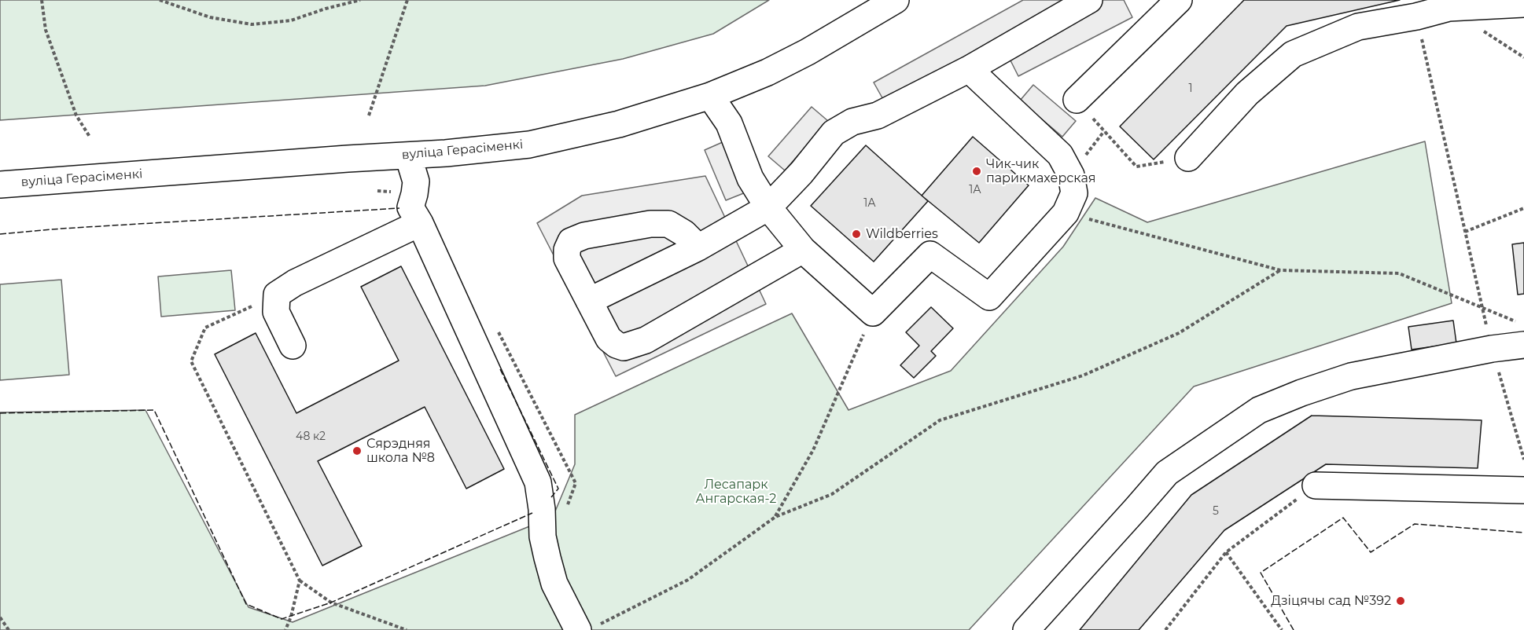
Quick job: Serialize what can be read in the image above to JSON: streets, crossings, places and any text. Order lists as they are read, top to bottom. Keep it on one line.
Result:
{"streets":{"street":["вуліца Герасіменкі"]},"parks":["Лесапарк Ангарская-2"],"places":["Чик-чик парикмахерская","Wildberries","Сярэдняя школа №8","Дзіцячы сад №392"],"house_numbers":["1","1А","1А","48 к2","5"]}
